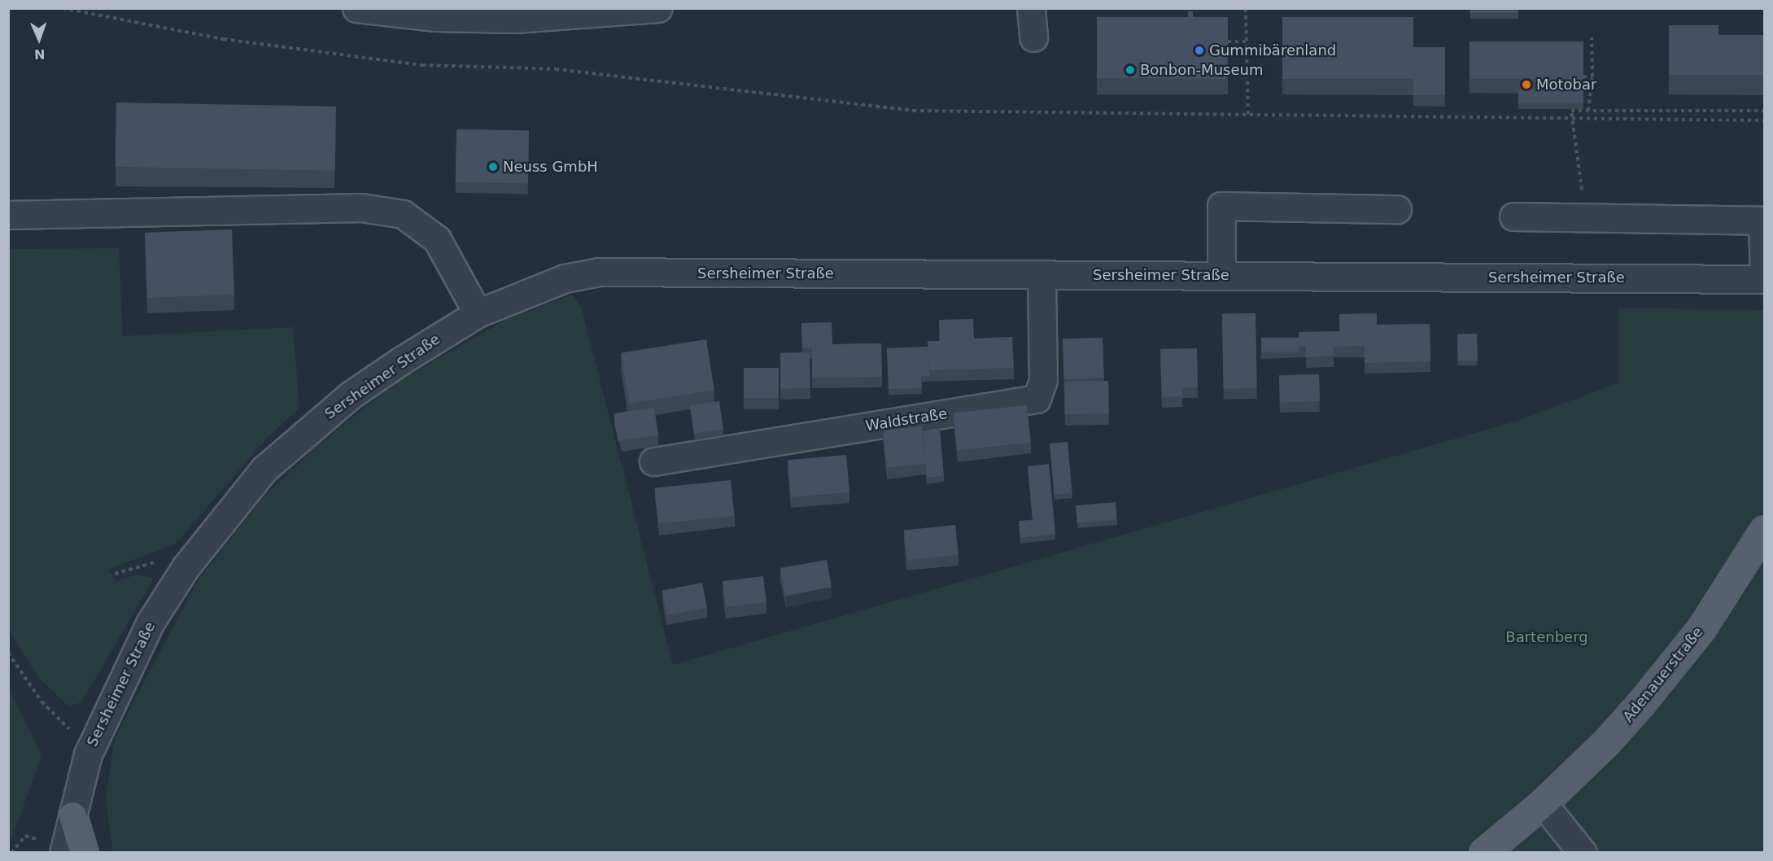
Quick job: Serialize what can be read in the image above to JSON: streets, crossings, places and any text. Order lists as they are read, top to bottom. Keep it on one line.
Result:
{"streets":{"main road":["Adenauerstraße"],"street":["Sersheimer Straße","Waldstraße"]},"crossings":[["Sersheimer Straße","Waldstraße"]],"parks":["Bartenberg"],"places":["Gummibärenland","Bonbon-Museum","Motobar","Neuss GmbH"],"north":"bottom"}
